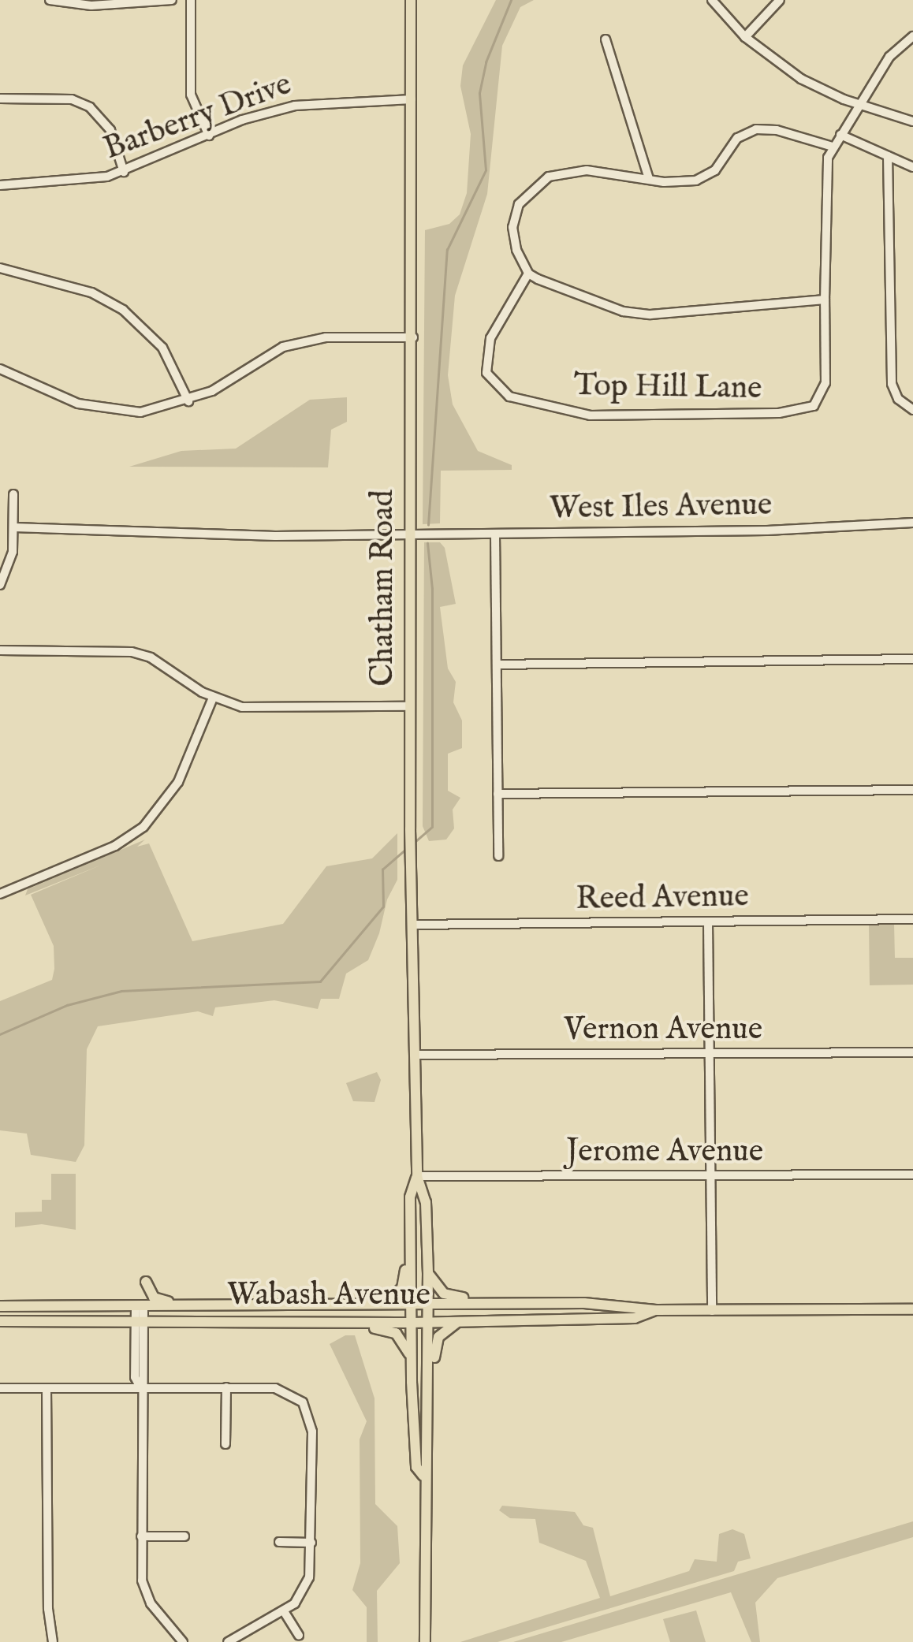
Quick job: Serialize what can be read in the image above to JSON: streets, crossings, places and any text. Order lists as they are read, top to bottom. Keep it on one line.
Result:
{"streets":{"main road":["Chatham Road","Wabash Avenue"],"street":["Barberry Drive","Top Hill Lane","West Iles Avenue","Reed Avenue","Vernon Avenue","Jerome Avenue"]},"crossings":[["Barberry Drive","Chatham Road"],["West Iles Avenue","Chatham Road"],["Chatham Road","Reed Avenue"],["Chatham Road","Vernon Avenue"],["Chatham Road","Jerome Avenue"],["Chatham Road","Wabash Avenue"]]}
